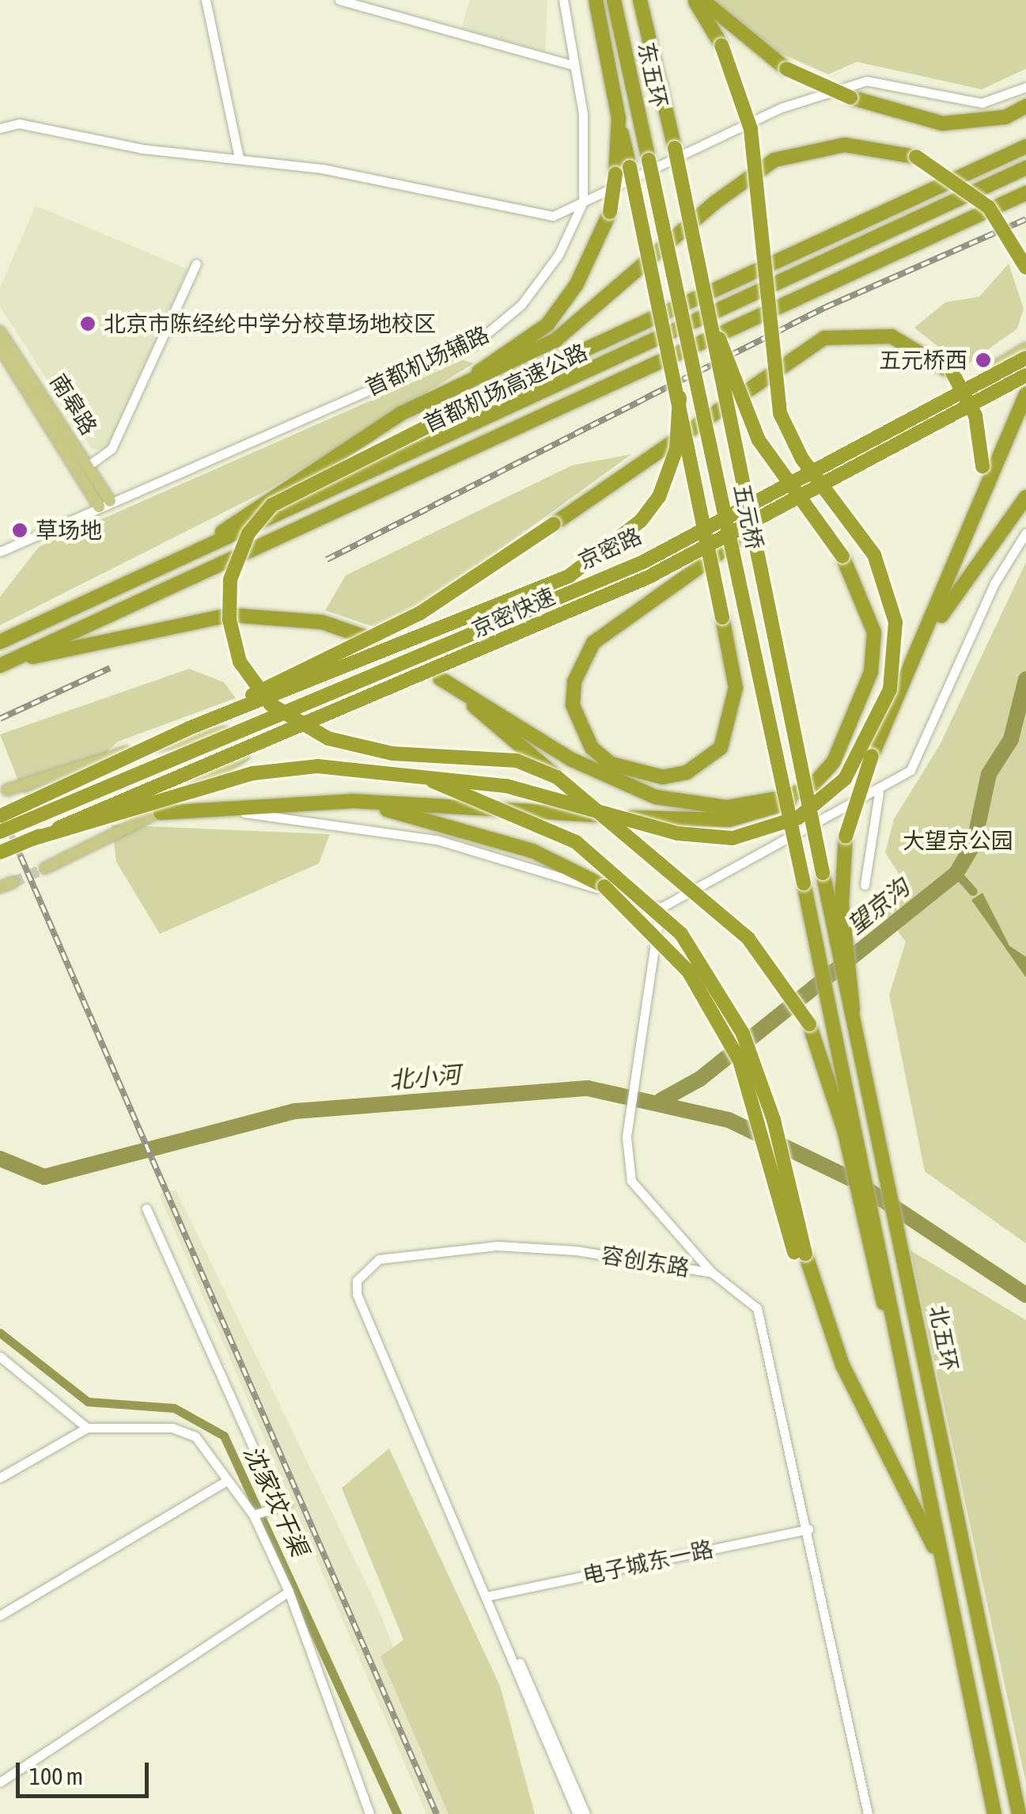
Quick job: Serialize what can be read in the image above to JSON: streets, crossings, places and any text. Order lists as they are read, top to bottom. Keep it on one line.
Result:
{"streets":{"highway":["东五环","首都机场高速公路","五元桥","京密快速","北五环"],"main road":["南皋路","京密路"],"street":["首都机场辅路","容创东路","电子城东一路"]},"crossings":[["东五环","五元桥"],["首都机场辅路","南皋路"],["五元桥","北五环"],["京密路","京密快速"],["容创东路","电子城东一路"]],"water":["望京沟","北小河","沈家坟干渠"],"parks":["大望京公园"],"places":["北京市陈经纶中学分校草场地校区","五元桥西","草场地"],"scale_bar":"100 m"}
